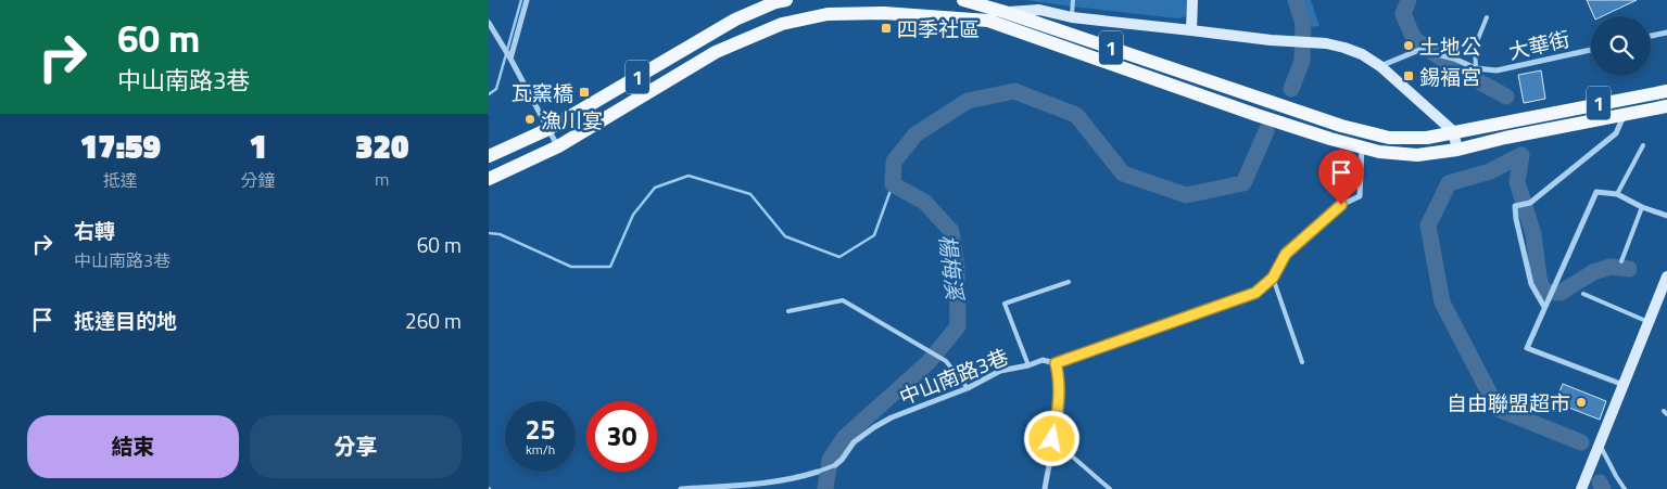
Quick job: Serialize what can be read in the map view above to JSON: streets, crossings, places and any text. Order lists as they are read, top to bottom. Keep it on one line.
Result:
{"streets":{"main road":["1"],"street":["大華街","中山南路3巷"]},"crossings":[["1","中山南路3巷"]],"water":["楊梅溪"],"places":{"transit":["四季社區","錫褔宮","瓦窯橋"],"other":["土地公","漁川宴","自由聯盟超市"]},"page":{"turn":["60 m","中山南路3巷"],"eta":["17:59","抵達","1","分鐘","320","m"],"list":[{"name":"右轉","note":"中山南路3巷","value":"60 m"},{"name":"抵達目的地","value":"260 m"}],"speed":"25 km/h","limit":"30","buttons":["結束","分享"]}}
